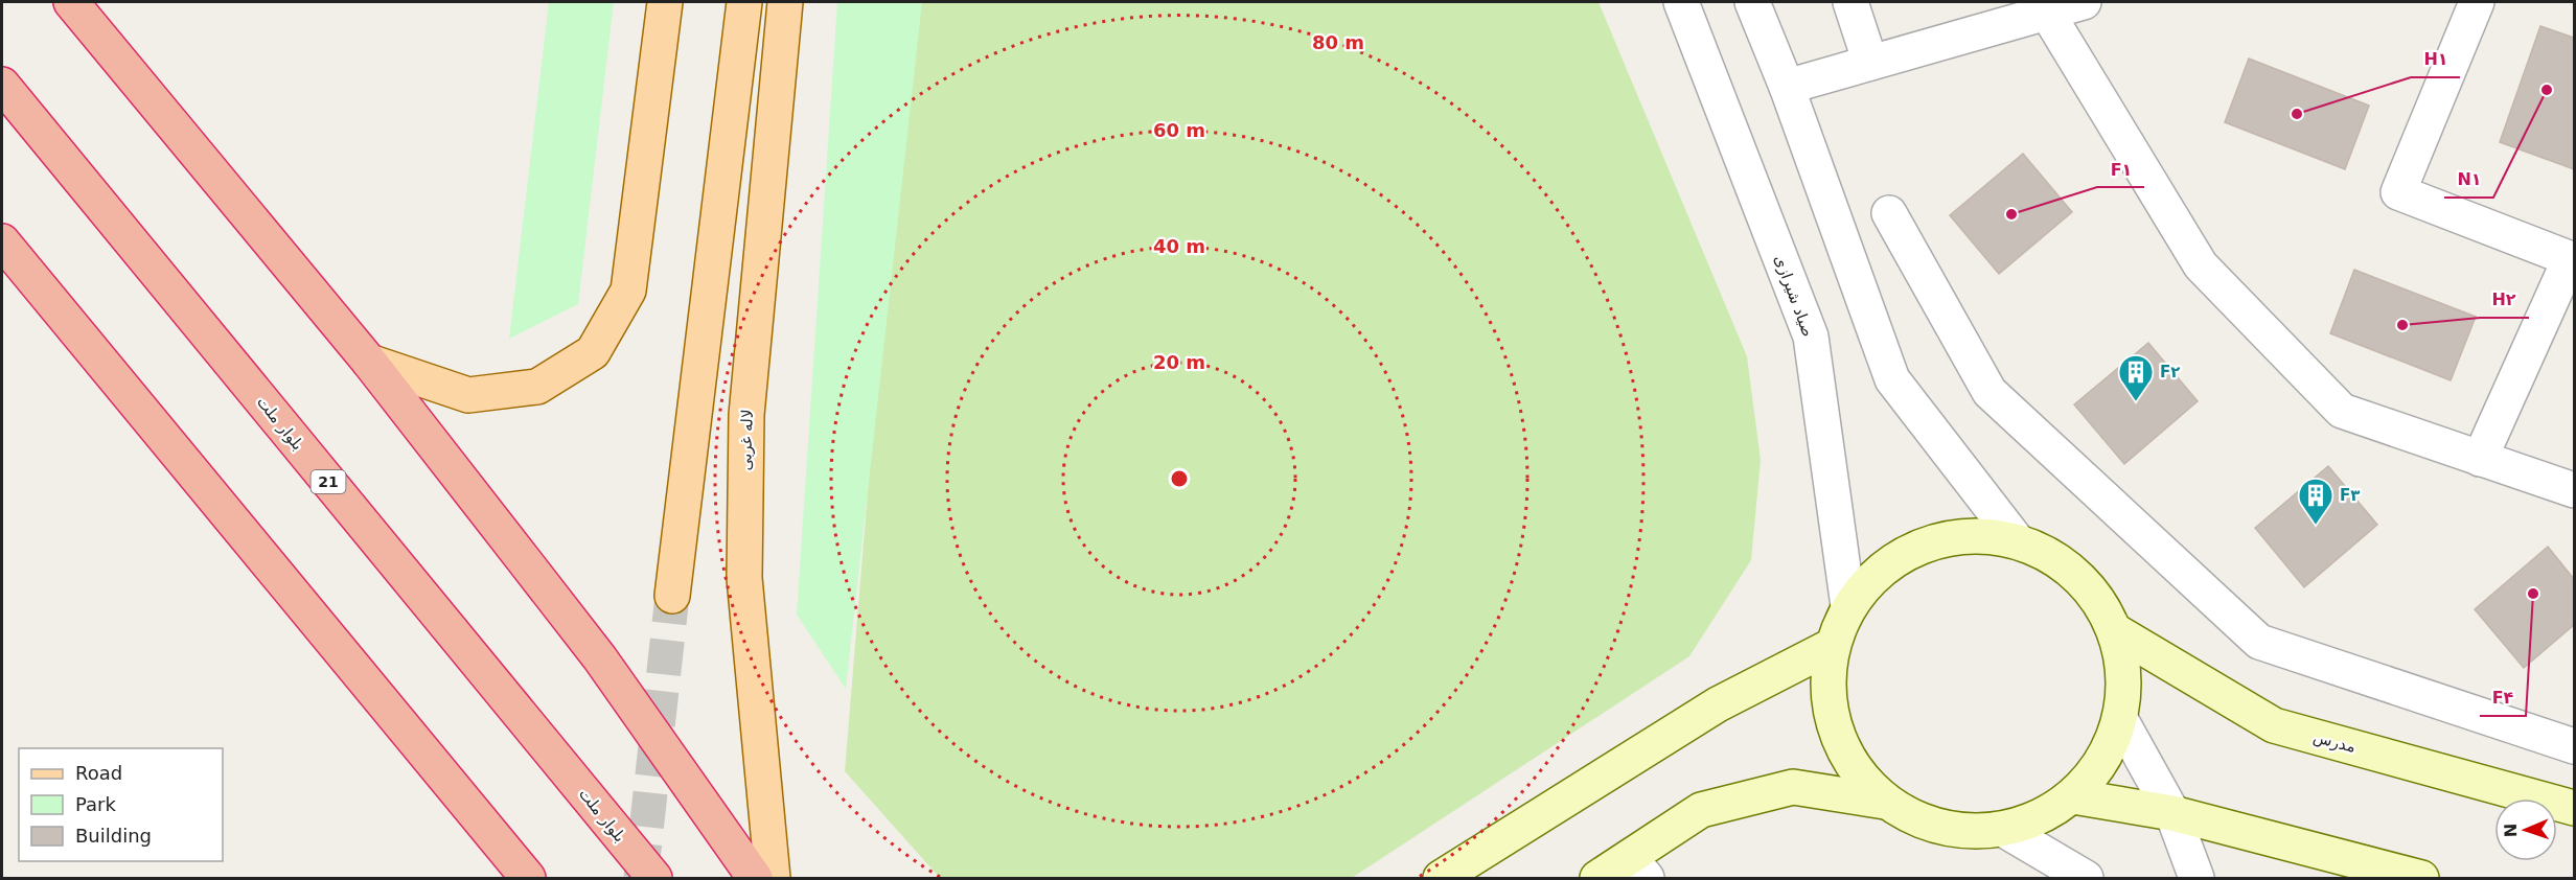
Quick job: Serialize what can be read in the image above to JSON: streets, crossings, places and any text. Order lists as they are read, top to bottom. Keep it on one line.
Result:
{"streets":{"highway":["بلوار ملت","21"],"main road":["لاله غربی","مدرس"],"street":["صیاد شیرازی"]},"places":{"other":["N۱","H۱","F۱","H۲","F۴"],"building":["F۲","F۳"]},"legend":["Road","Park","Building"],"north":"left","rings":["80 m","60 m","40 m","20 m"]}
